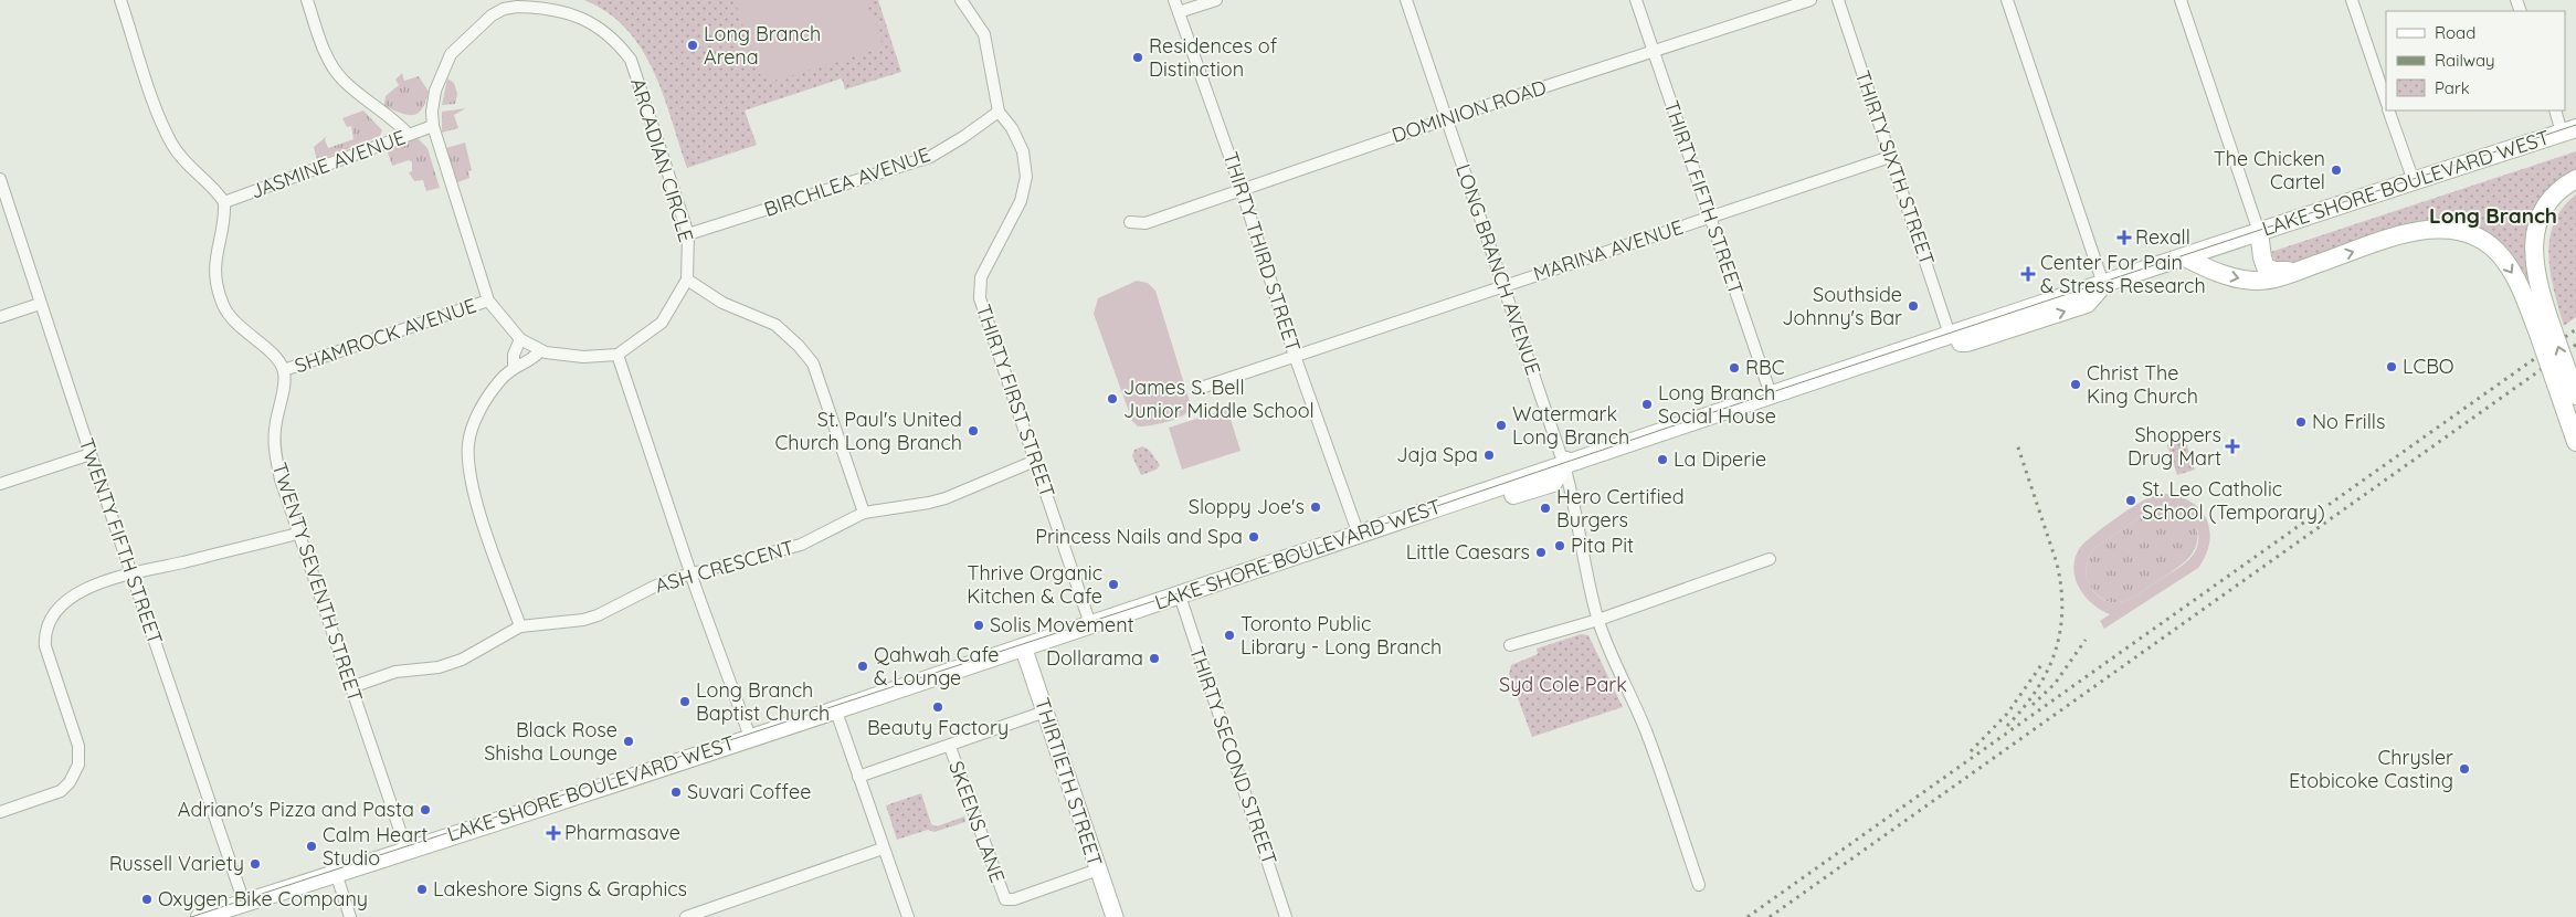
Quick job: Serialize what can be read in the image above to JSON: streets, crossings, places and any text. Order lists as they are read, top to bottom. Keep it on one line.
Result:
{"streets":{"main road":["LAKE SHORE BOULEVARD WEST"],"street":["DOMINION ROAD","ARCADIAN CIRCLE","JASMINE AVENUE","THIRTY SIXTH STREET","BIRCHLEA AVENUE","THIRTY FIFTH STREET","MARINA AVENUE","THIRTY THIRD STREET","LONG BRANCH AVENUE","SHAMROCK AVENUE","THIRTY FIRST STREET","TWENTY FIFTH STREET","ASH CRESCENT","TWENTY SEVENTH STREET","THIRTY SECOND STREET","THIRTIETH STREET","SKEENS LANE"]},"crossings":[["DOMINION ROAD","THIRTY FIFTH STREET"],["DOMINION ROAD","THIRTY THIRD STREET"],["DOMINION ROAD","LONG BRANCH AVENUE"],["ARCADIAN CIRCLE","JASMINE AVENUE"],["ARCADIAN CIRCLE","BIRCHLEA AVENUE"],["ARCADIAN CIRCLE","SHAMROCK AVENUE"],["THIRTY SIXTH STREET","LAKE SHORE BOULEVARD WEST"],["THIRTY SIXTH STREET","MARINA AVENUE"],["BIRCHLEA AVENUE","THIRTY FIRST STREET"],["LAKE SHORE BOULEVARD WEST","THIRTY FIFTH STREET"],["LAKE SHORE BOULEVARD WEST","THIRTY THIRD STREET"],["LAKE SHORE BOULEVARD WEST","LONG BRANCH AVENUE"],["LAKE SHORE BOULEVARD WEST","THIRTY FIRST STREET"],["LAKE SHORE BOULEVARD WEST","TWENTY FIFTH STREET"],["LAKE SHORE BOULEVARD WEST","TWENTY SEVENTH STREET"],["LAKE SHORE BOULEVARD WEST","THIRTY SECOND STREET"],["LAKE SHORE BOULEVARD WEST","THIRTIETH STREET"],["THIRTY FIFTH STREET","MARINA AVENUE"],["MARINA AVENUE","THIRTY THIRD STREET"],["MARINA AVENUE","LONG BRANCH AVENUE"],["SHAMROCK AVENUE","TWENTY SEVENTH STREET"],["THIRTY FIRST STREET","ASH CRESCENT"],["ASH CRESCENT","TWENTY SEVENTH STREET"],["THIRTIETH STREET","SKEENS LANE"]],"districts":["Long Branch"],"parks":["Syd Cole Park"],"places":{"other":["Long Branch Arena","Residences of Distinction","The Chicken Cartel","Southside Johnny's Bar","LCBO","RBC","Christ The King Church","James S. Bell Junior Middle School","Long Branch Social House","No Frills","Watermark Long Branch","St. Paul's United Church Long Branch","Jaja Spa","La Diperie","St. Leo Catholic School (Temporary)","Sloppy Joe's","Hero Certified Burgers","Princess Nails and Spa","Pita Pit","Little Caesars","Thrive Organic Kitchen & Cafe","Solis Movement","Toronto Public Library - Long Branch","Dollarama","Qahwah Cafe & Lounge","Long Branch Baptist Church","Beauty Factory","Black Rose Shisha Lounge","Chrysler Etobicoke Casting","Suvari Coffee","Adriano's Pizza and Pasta","Calm Heart Studio","Russell Variety","Lakeshore Signs & Graphics","Oxygen Bike Company"],"health":["Rexall","Center For Pain & Stress Research","Shoppers Drug Mart","Pharmasave"]},"legend":["Road","Railway","Park"]}
